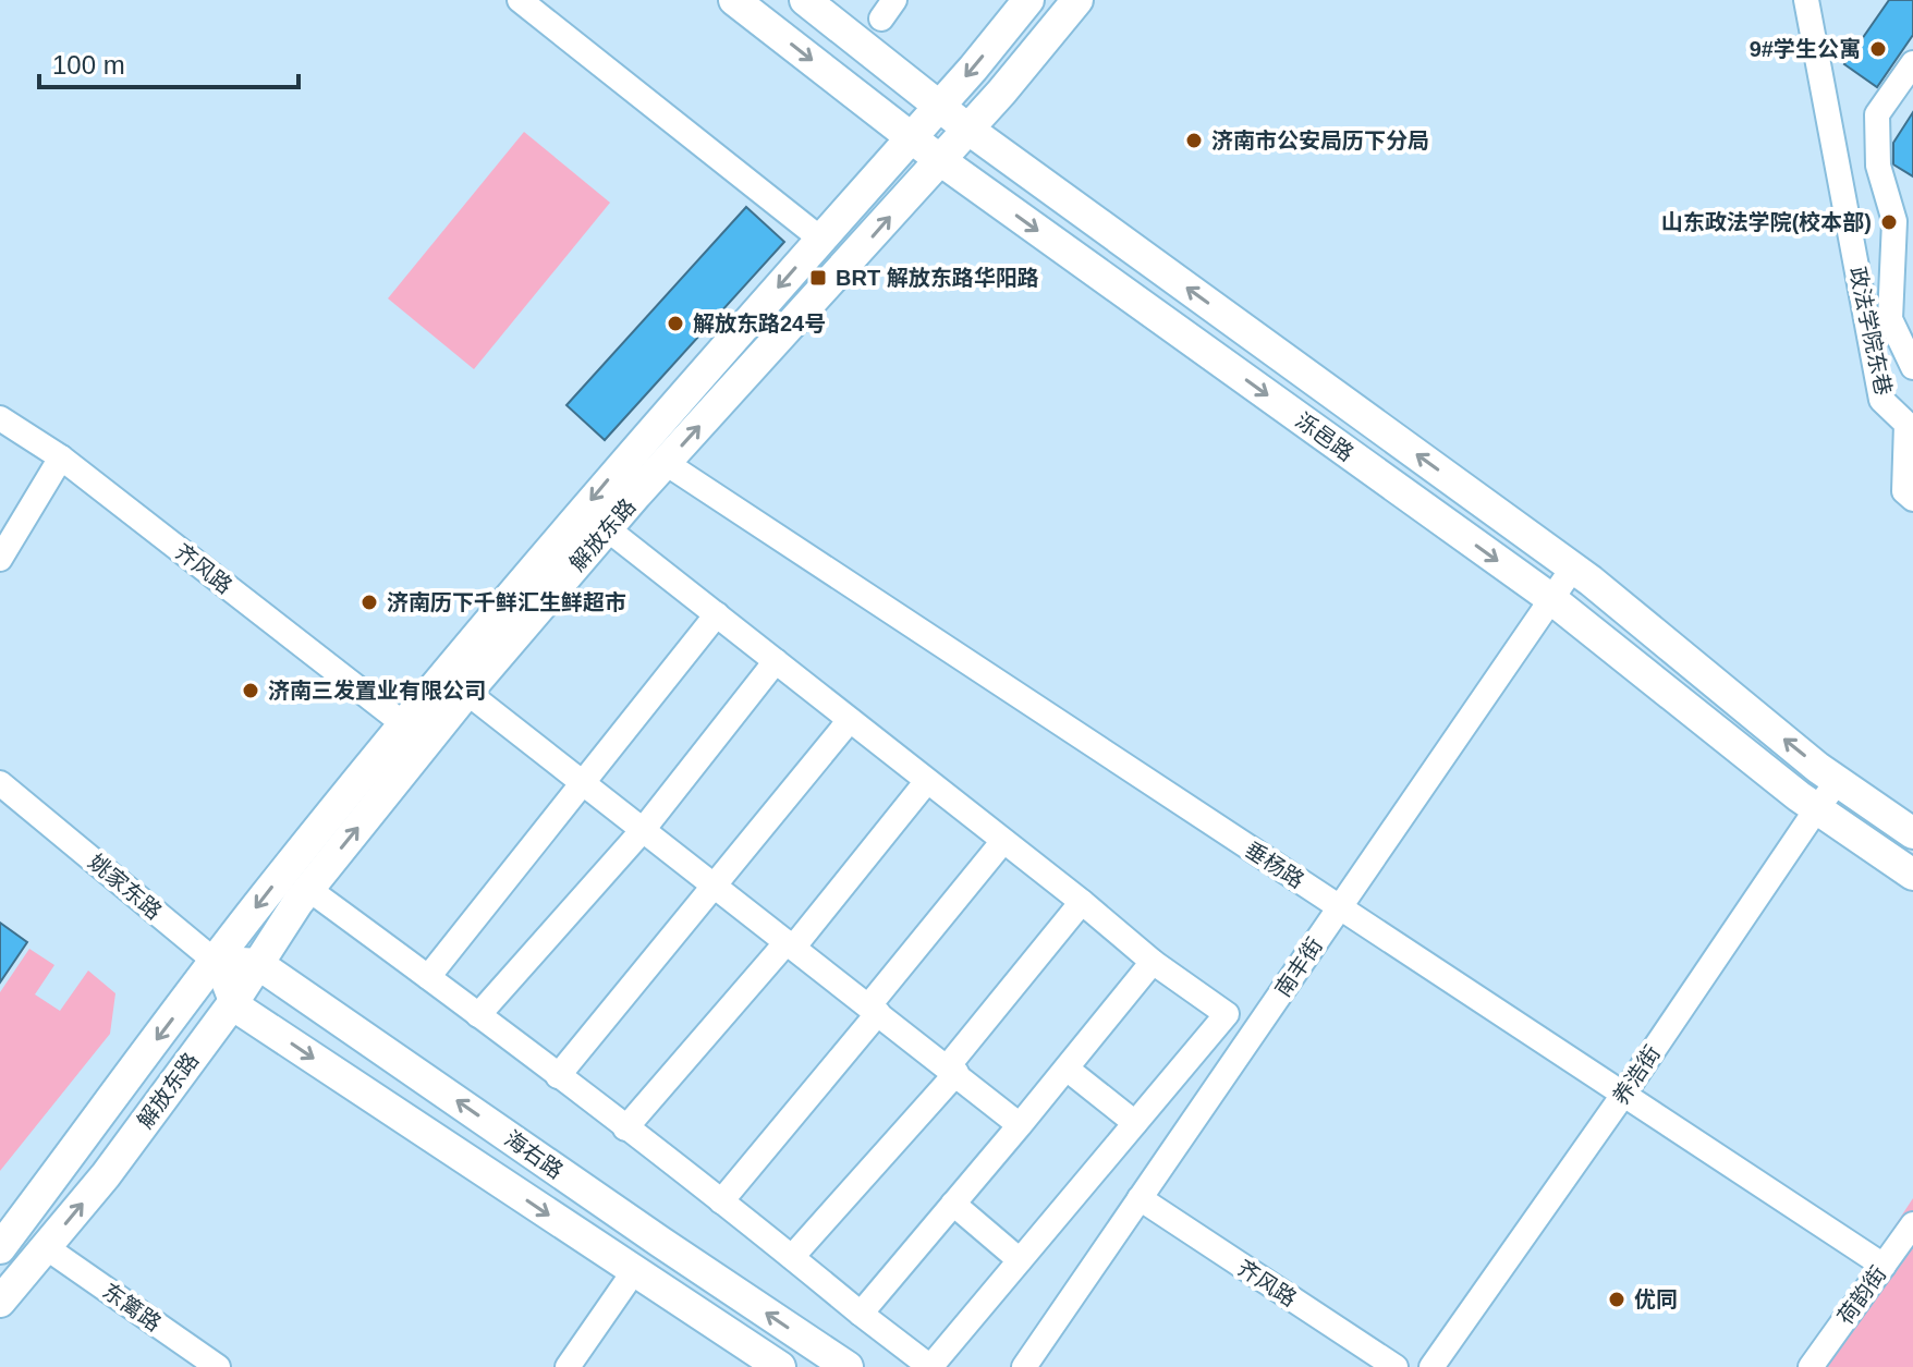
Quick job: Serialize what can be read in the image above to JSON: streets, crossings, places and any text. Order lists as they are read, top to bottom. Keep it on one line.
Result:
{"streets":{"main road":["泺邑路","解放东路","海右路"],"street":["政法学院东巷","齐风路","垂杨路","姚家东路","南丰街","养浩街","荷韵街","东篱路"]},"crossings":[["泺邑路","解放东路"],["泺邑路","南丰街"],["泺邑路","养浩街"],["解放东路","齐风路"],["解放东路","垂杨路"],["解放东路","姚家东路"],["解放东路","海右路"],["解放东路","东篱路"],["齐风路","南丰街"],["垂杨路","南丰街"],["垂杨路","养浩街"],["垂杨路","荷韵街"],["姚家东路","海右路"]],"places":{"other":["9#学生公寓","济南市公安局历下分局","山东政法学院(校本部)","解放东路24号","济南历下千鲜汇生鲜超市","济南三发置业有限公司","优同"],"transit":["BRT 解放东路华阳路"]},"scale_bar":"100 m"}
